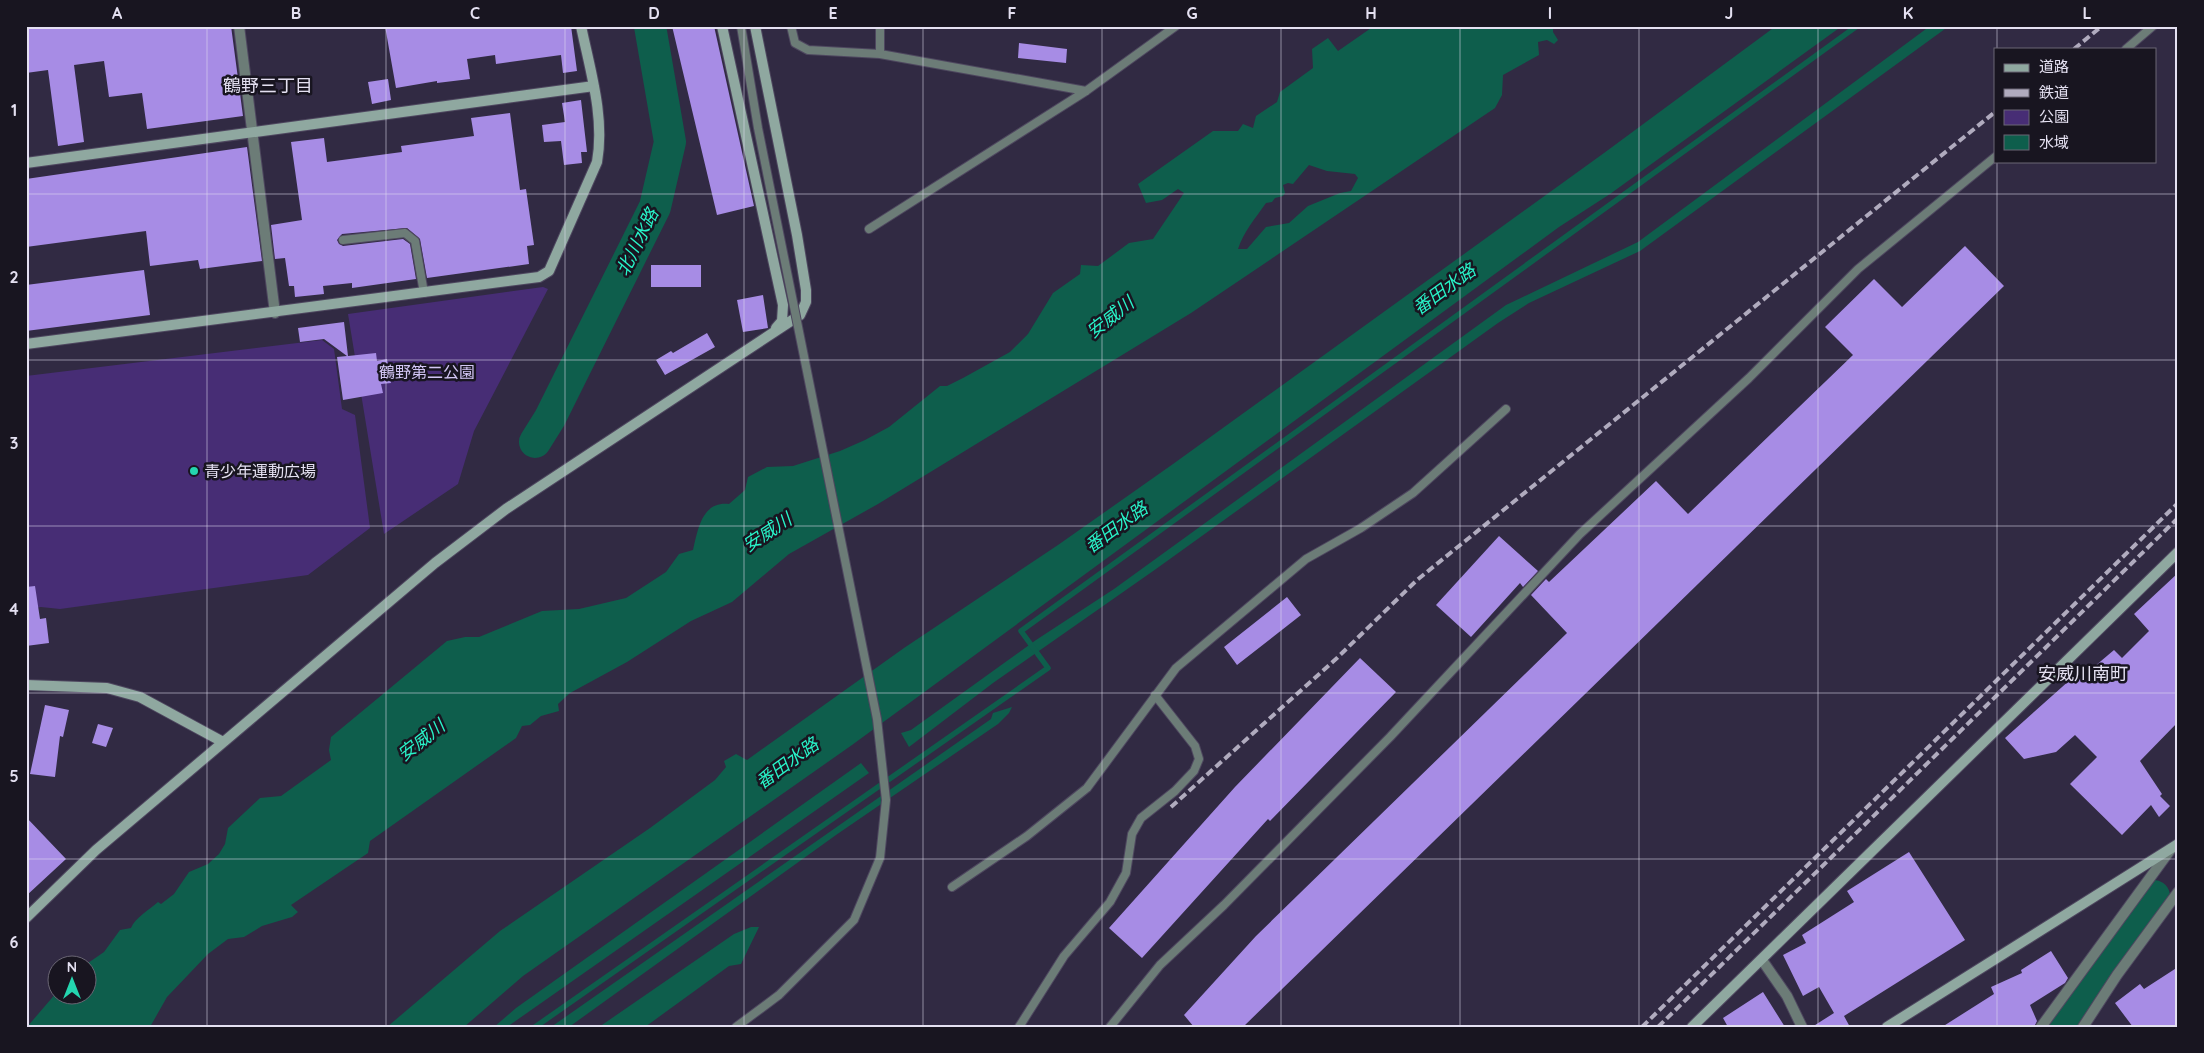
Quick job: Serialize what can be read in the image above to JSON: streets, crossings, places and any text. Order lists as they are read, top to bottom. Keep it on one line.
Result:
{"districts":["鶴野三丁目","安威川南町"],"water":["北川水路","番田水路","安威川"],"parks":["鶴野第二公園"],"places":["青少年運動広場"],"legend":["道路","鉄道","公園","水域"],"north":"top","grid":{"columns":["A","B","C","D","E","F","G","H","I","J","K","L"],"rows":["1","2","3","4","5","6"]}}
